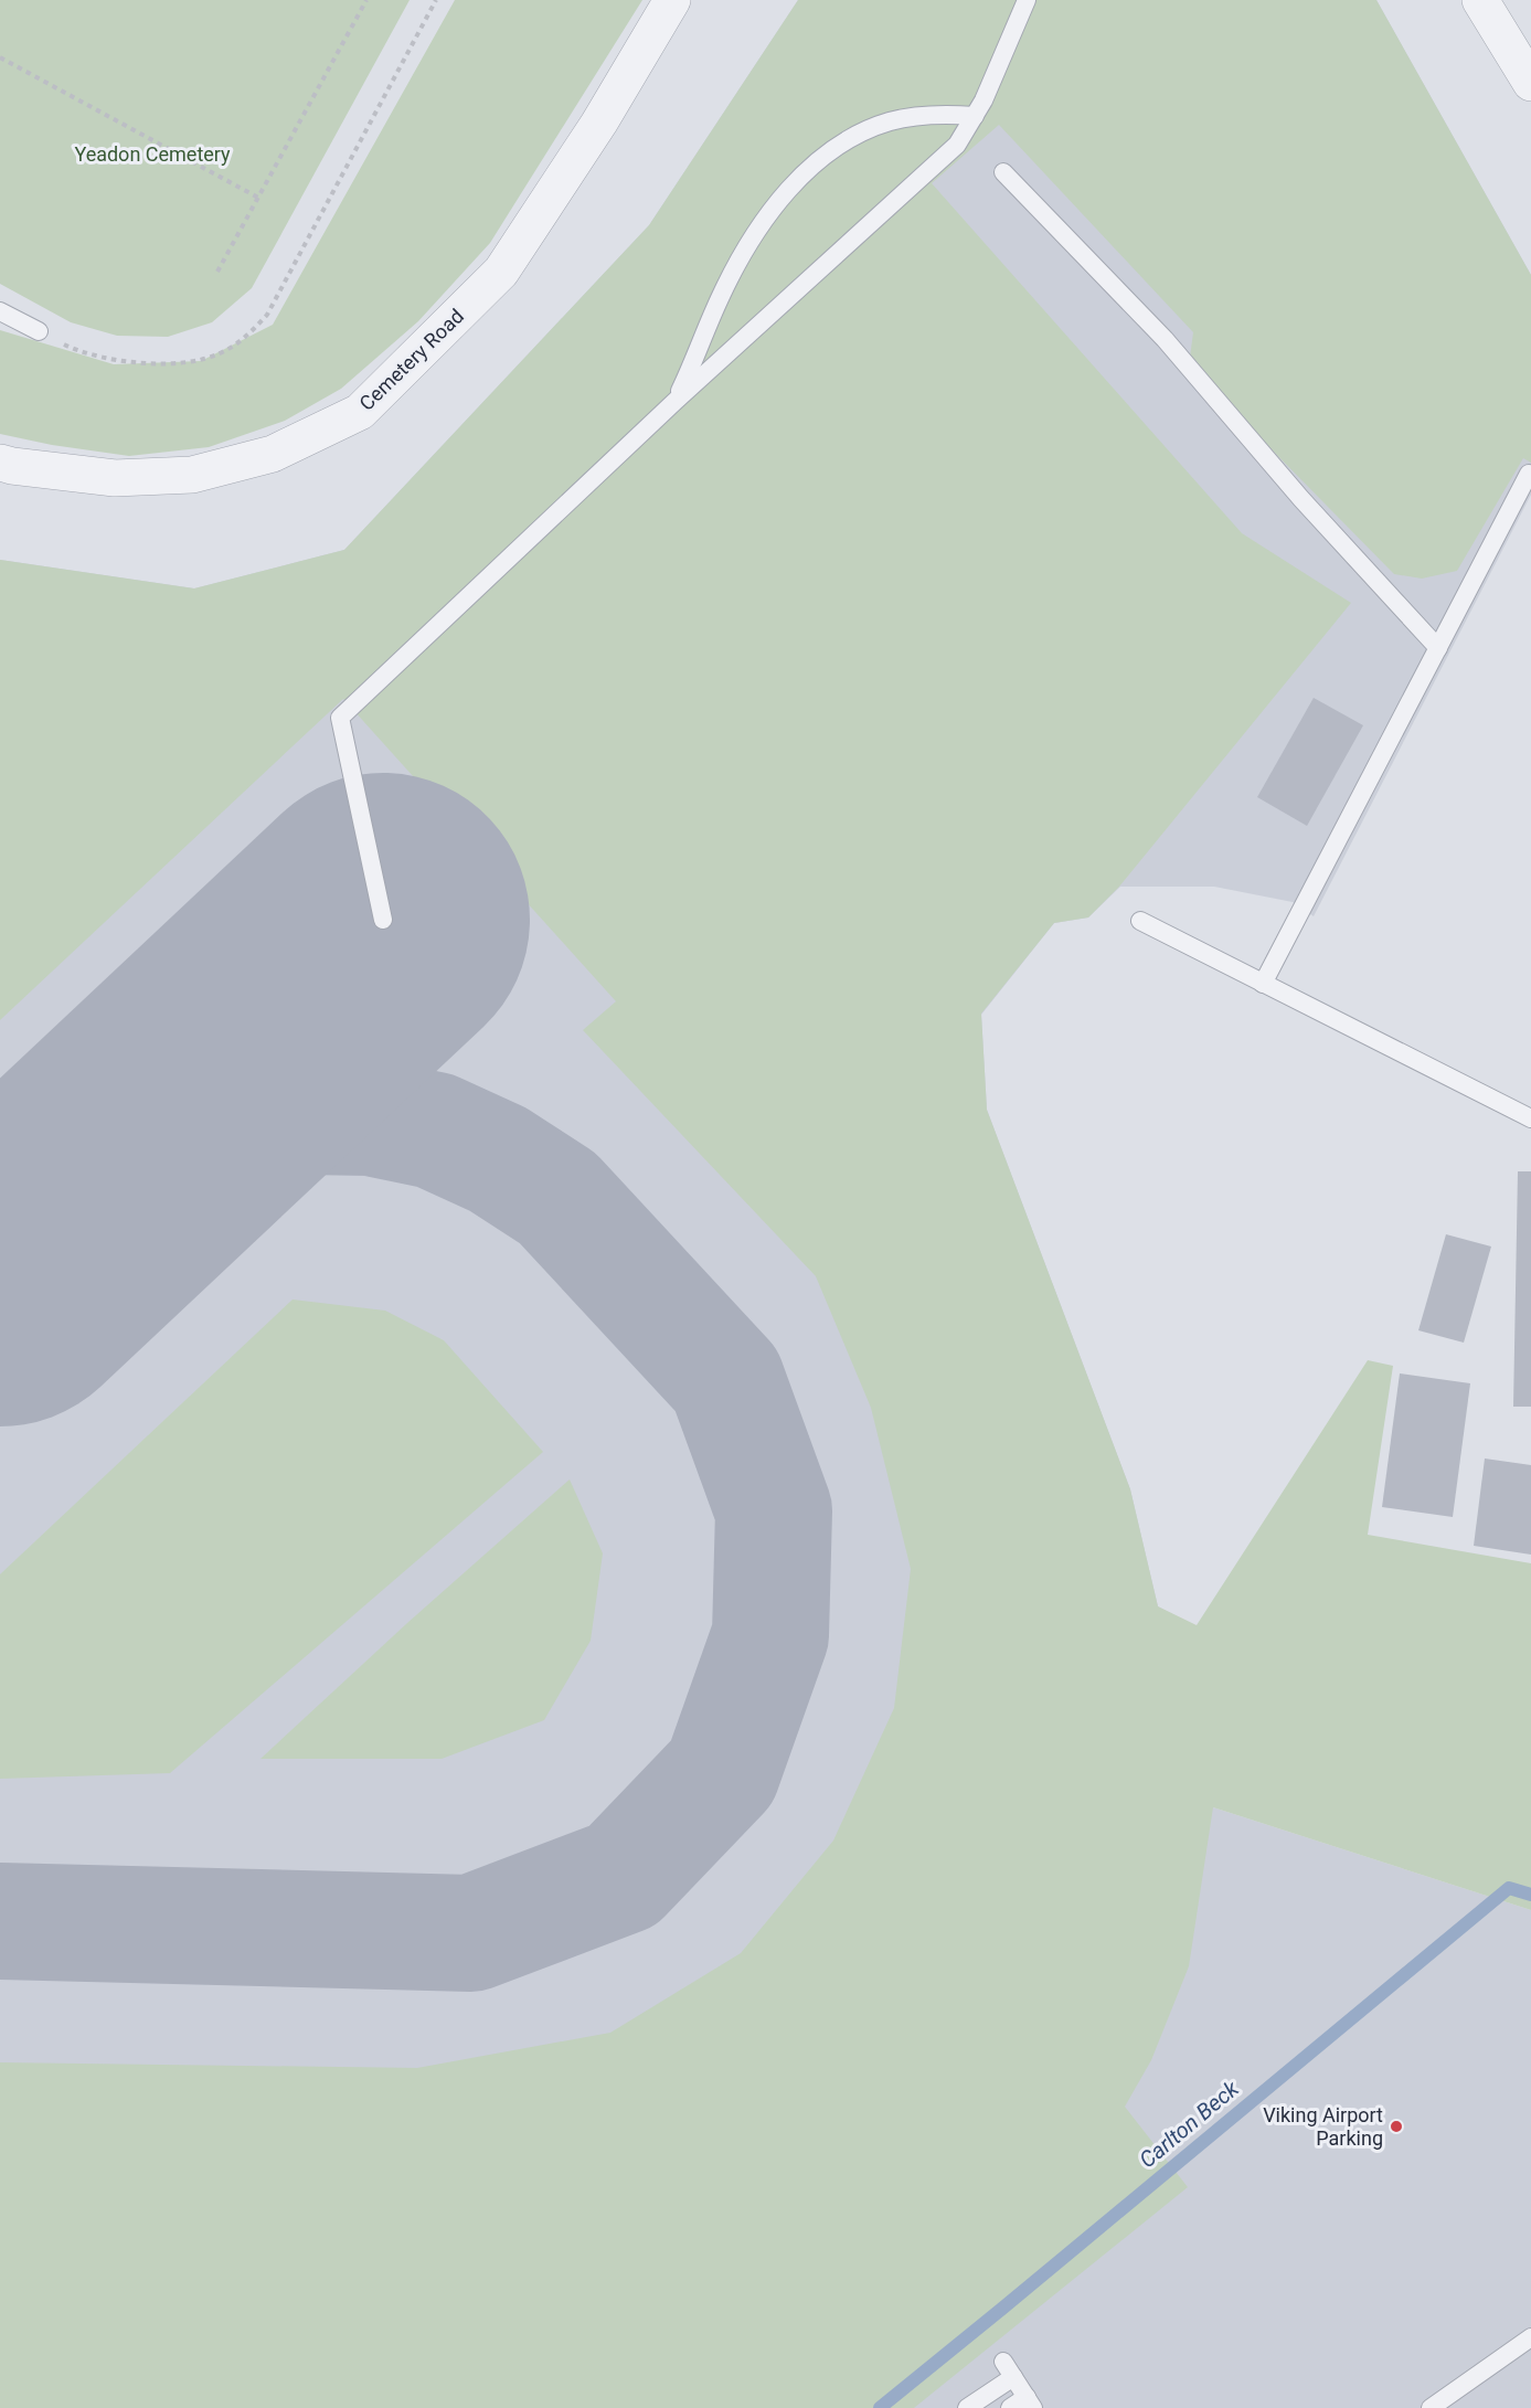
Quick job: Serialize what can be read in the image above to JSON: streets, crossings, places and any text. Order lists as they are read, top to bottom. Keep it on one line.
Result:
{"streets":{"street":["Cemetery Road"]},"water":["Carlton Beck"],"parks":["Yeadon Cemetery"],"places":["Viking Airport Parking"]}
